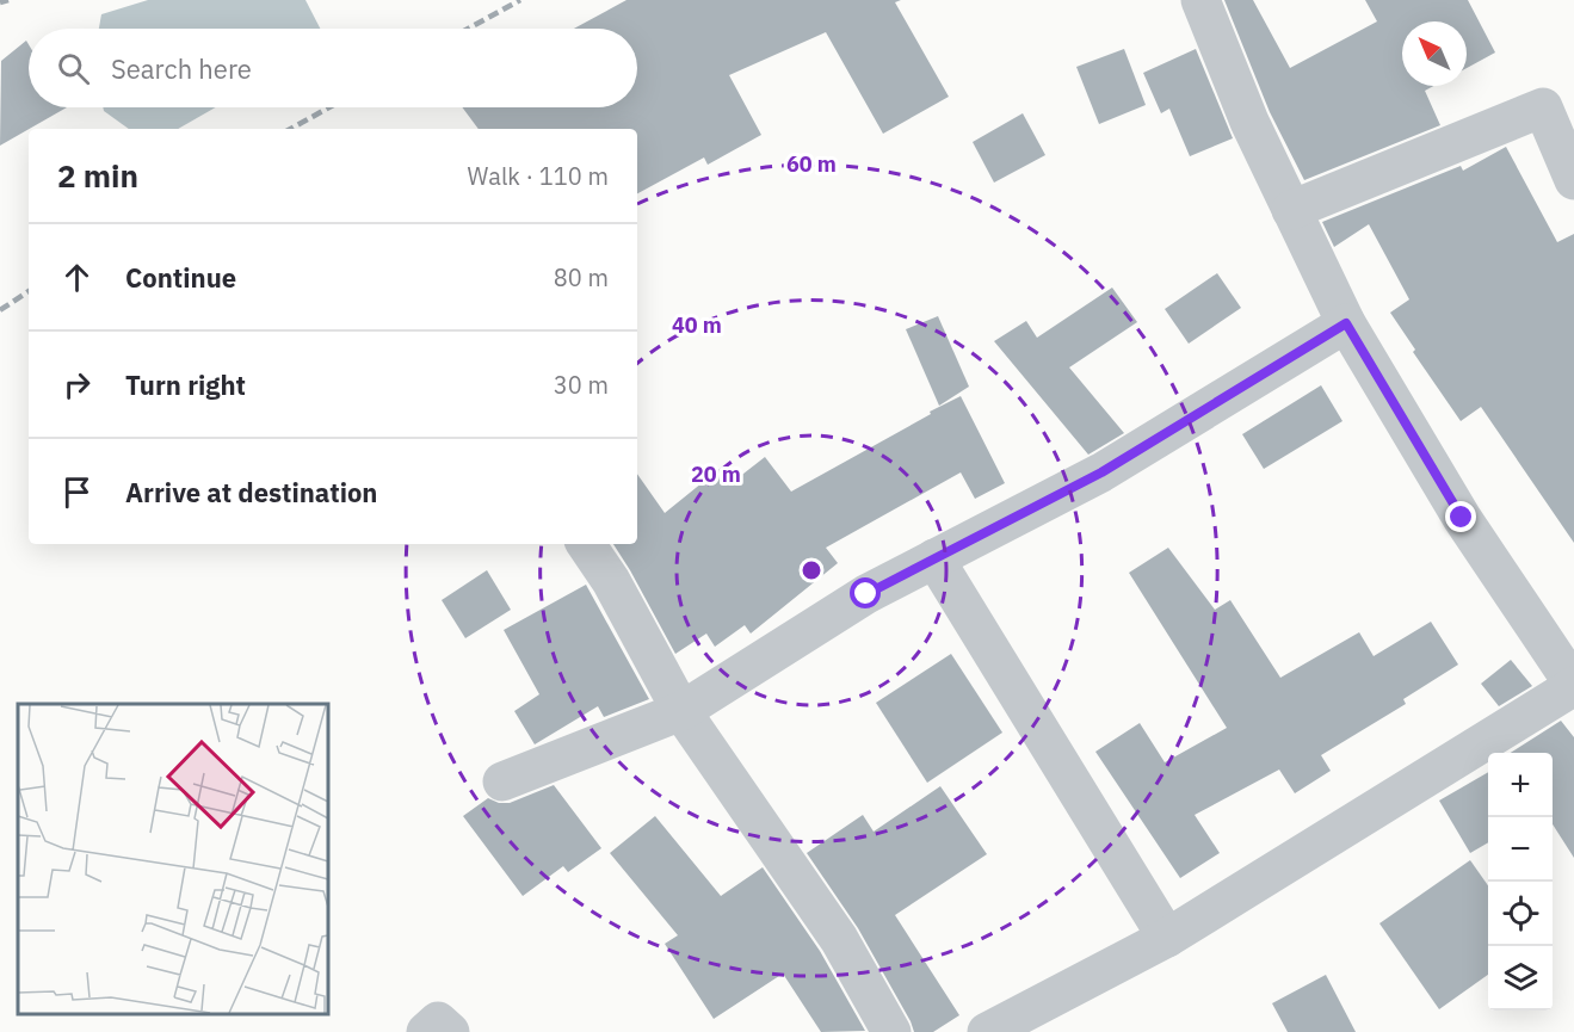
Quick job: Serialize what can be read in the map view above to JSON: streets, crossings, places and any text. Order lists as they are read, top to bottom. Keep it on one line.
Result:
{"north":"top left","page":{"search":"Search here","heading":["2 min","Walk · 110 m"],"list":[["Continue","80 m"],["Turn right","30 m"],"Arrive at destination"],"map_buttons":["+","−"]},"rings":["60 m","40 m","20 m"]}
